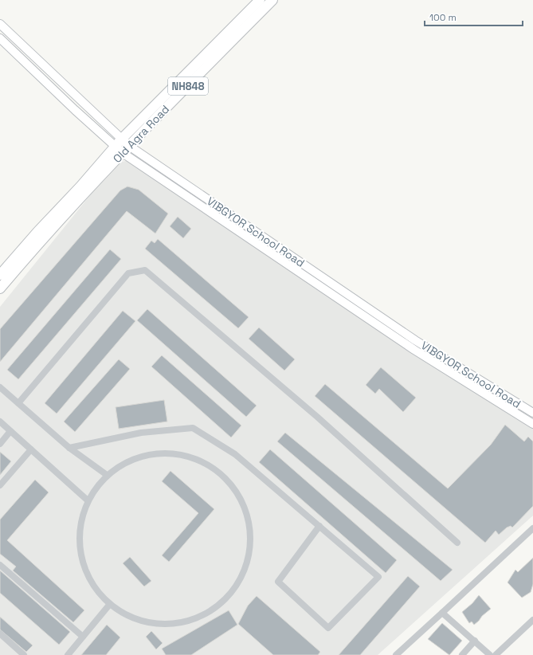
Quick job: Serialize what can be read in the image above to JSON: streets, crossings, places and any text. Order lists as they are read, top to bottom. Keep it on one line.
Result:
{"streets":{"highway":["NH848","Old Agra Road"],"main road":["VIBGYOR School Road"]},"crossings":[["NH848","Old Agra Road"],["NH848","VIBGYOR School Road"],["Old Agra Road","VIBGYOR School Road"]],"scale_bar":"100 m"}
